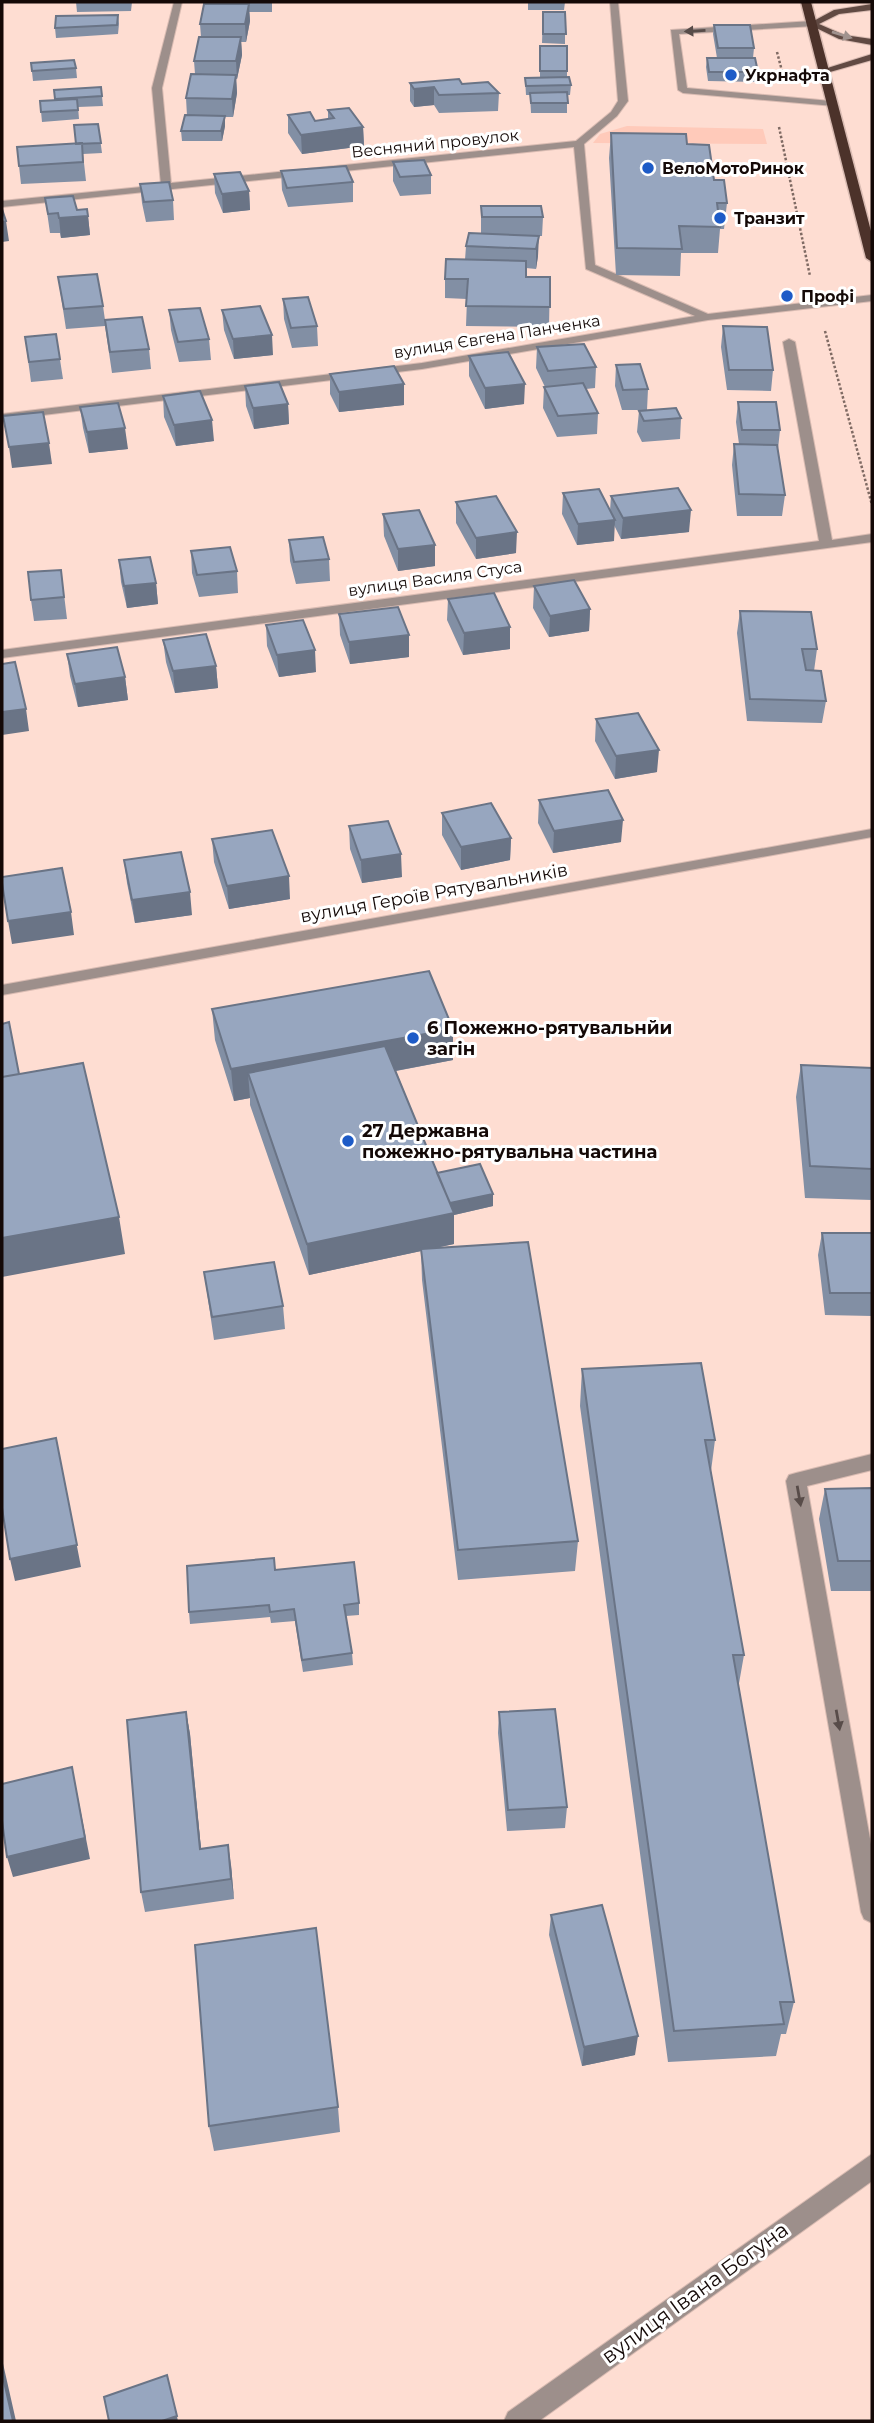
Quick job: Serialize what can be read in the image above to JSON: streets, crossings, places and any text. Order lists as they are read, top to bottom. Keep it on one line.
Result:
{"streets":{"street":["Весняний провулок","вулиця Євгена Панченка","вулиця Василя Стуса","вулиця Героїв Рятувальників","вулиця Івана Богуна"]},"places":["Укрнафта","ВелоМотоРинок","Транзит","Профі","6 Пожежно-рятувальнйи загін","27 Державна пожежно-рятувальна частина"]}
